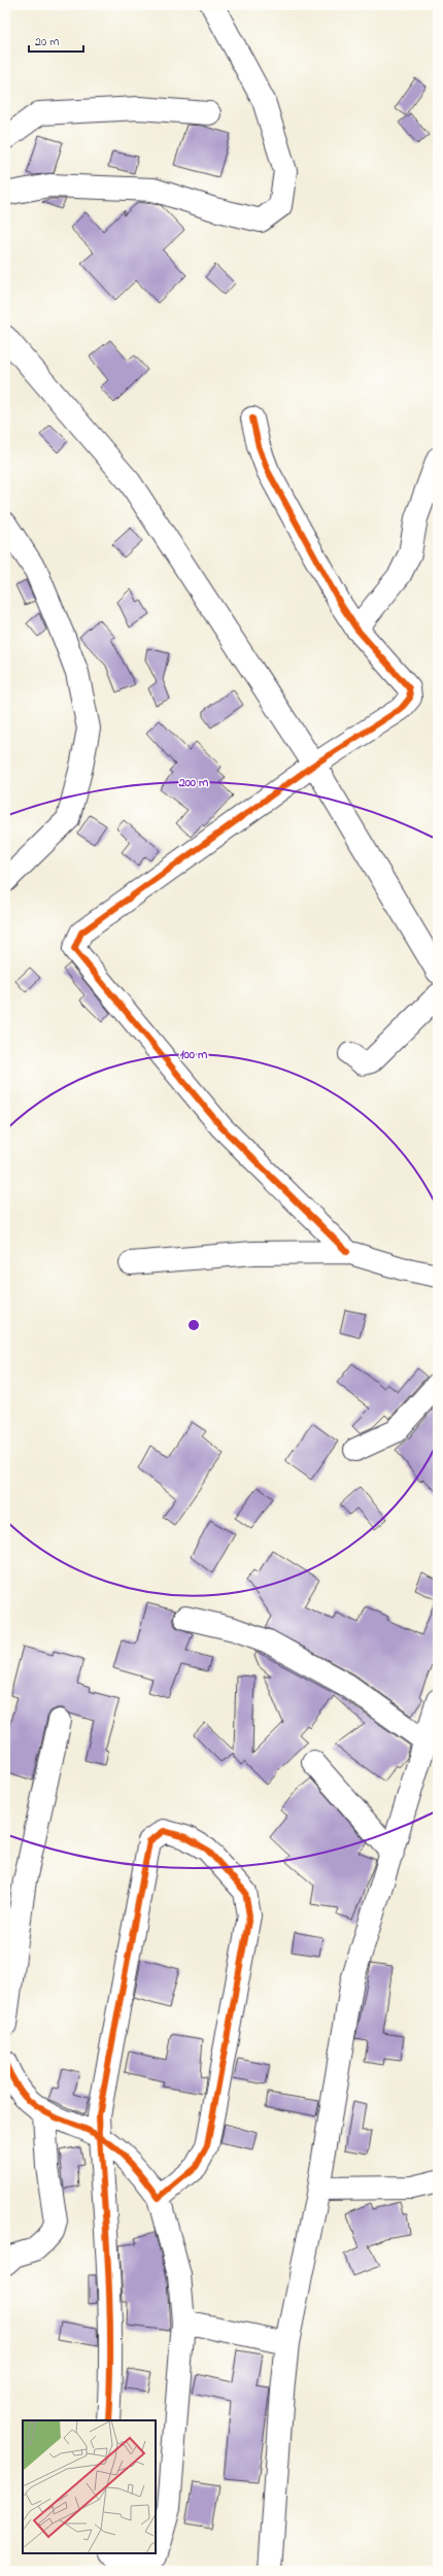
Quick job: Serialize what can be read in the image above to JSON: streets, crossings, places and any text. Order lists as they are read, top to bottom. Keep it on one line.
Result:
{"scale_bar":"20 m","rings":["200 m","100 m"]}
